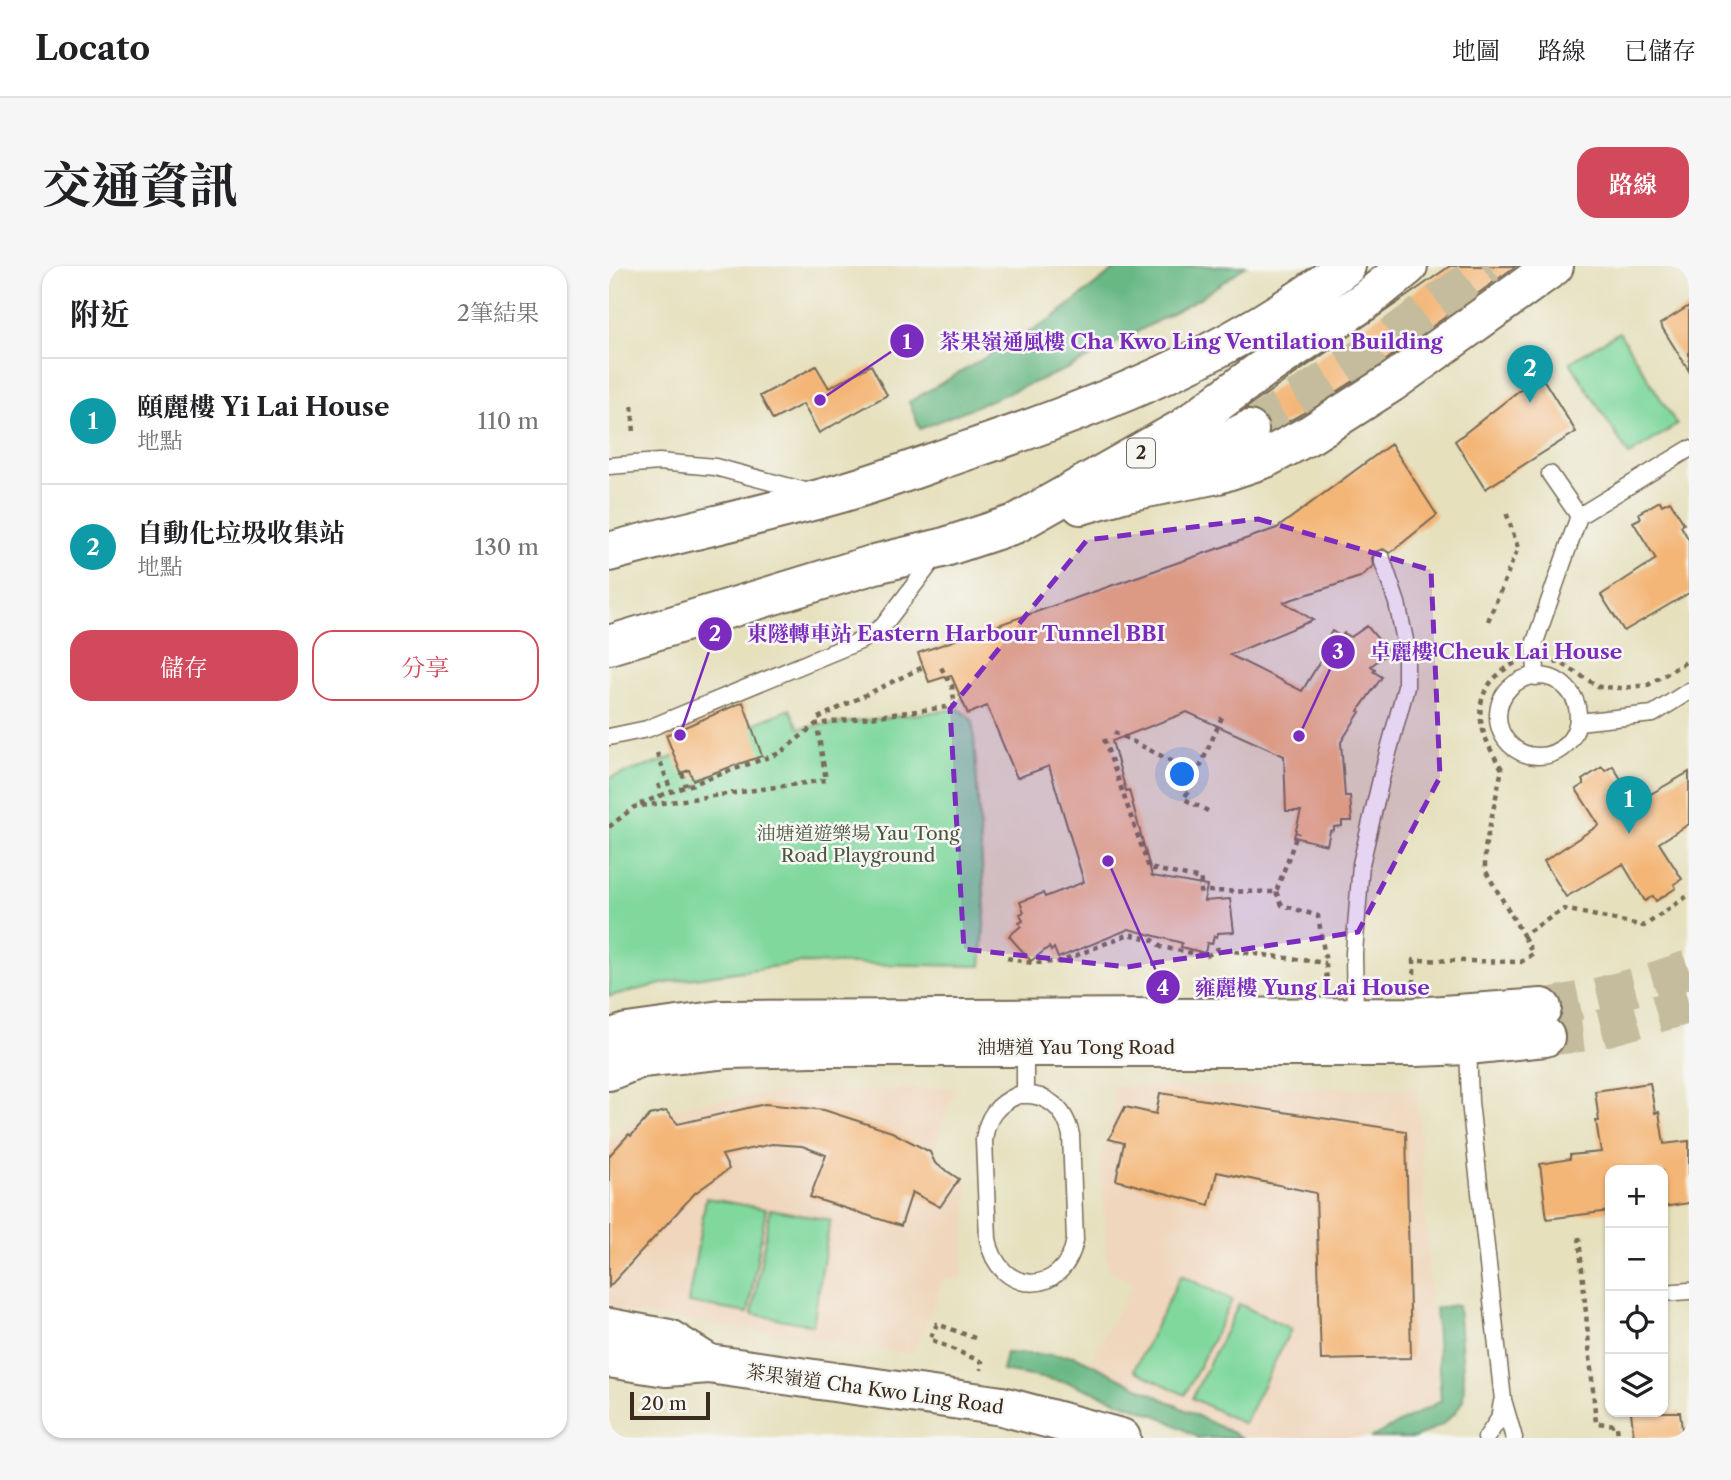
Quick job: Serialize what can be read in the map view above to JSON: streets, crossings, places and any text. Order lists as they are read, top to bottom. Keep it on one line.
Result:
{"streets":{"main road":["2","油塘道 Yau Tong Road","茶果嶺道 Cha Kwo Ling Road"]},"parks":["油塘道遊樂場 Yau Tong Road Playground"],"places":["茶果嶺通風樓 Cha Kwo Ling Ventilation Building","東隧轉車站 Eastern Harbour Tunnel BBI","卓麗樓 Cheuk Lai House","雍麗樓 Yung Lai House"],"scale_bar":"20 m","page":{"header":"Locato","nav":["地圖","路線","已儲存"],"title":"交通資訊","buttons":["路線",["儲存","分享"]],"heading":["附近","2筆結果"],"pins":["2","1"],"list":[{"mark":"1","name":"頤麗樓 Yi Lai House","note":"地點","value":"110 m"},{"mark":"2","name":"自動化垃圾收集站","note":"地點","value":"130 m"}],"map_buttons":["+","−"],"scale":"20 m"}}
